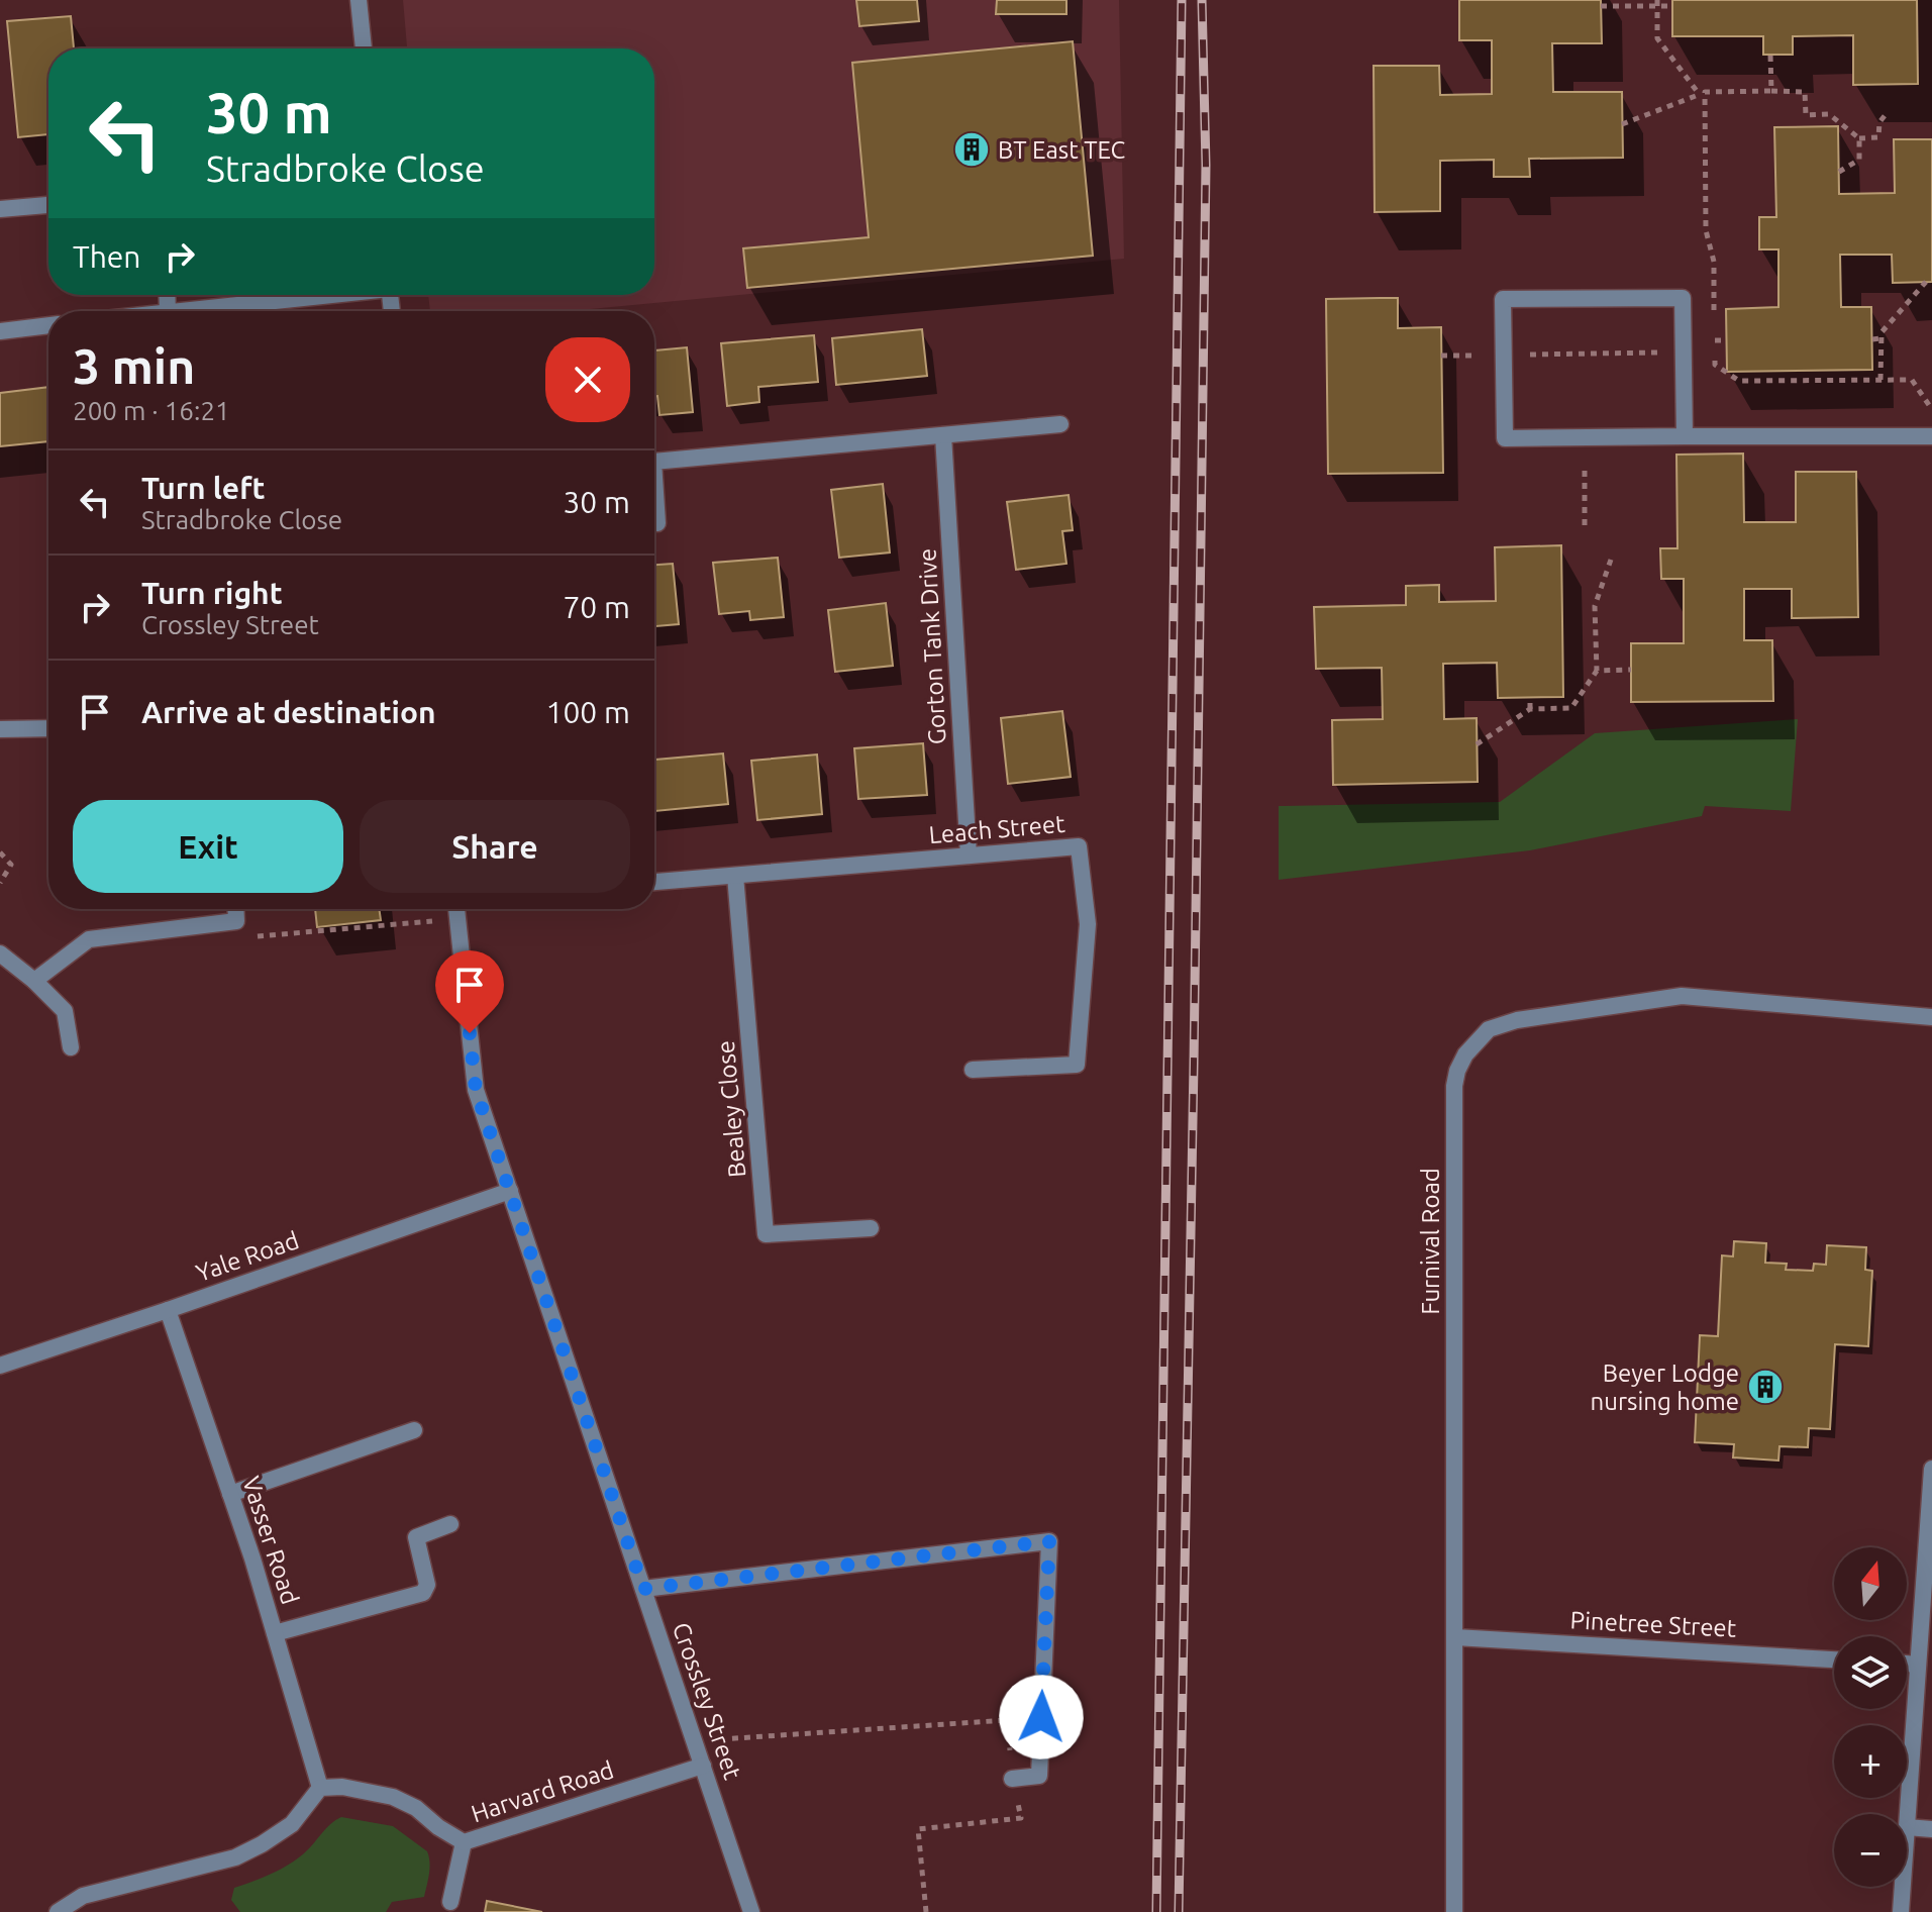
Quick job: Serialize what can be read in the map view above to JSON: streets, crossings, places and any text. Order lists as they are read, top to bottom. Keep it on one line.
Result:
{"streets":{"street":["Gorton Tank Drive","Leach Street","Bealey Close","Furnival Road","Yale Road","Vasser Road","Pinetree Street","Crossley Street","Harvard Road"]},"crossings":[["Gorton Tank Drive","Leach Street"],["Leach Street","Bealey Close"],["Furnival Road","Pinetree Street"],["Yale Road","Vasser Road"],["Yale Road","Crossley Street"],["Vasser Road","Harvard Road"],["Crossley Street","Harvard Road"]],"places":{"building":["BT East TEC","Beyer Lodge nursing home"]},"north":"top","page":{"turn":["30 m","Stradbroke Close"],"then":"Then","heading":["3 min","200 m · 16:21"],"list":[{"name":"Turn left","note":"Stradbroke Close","value":"30 m"},{"name":"Turn right","note":"Crossley Street","value":"70 m"},{"name":"Arrive at destination","value":"100 m"}],"buttons":["Exit","Share"],"map_buttons":["+","−"]}}
